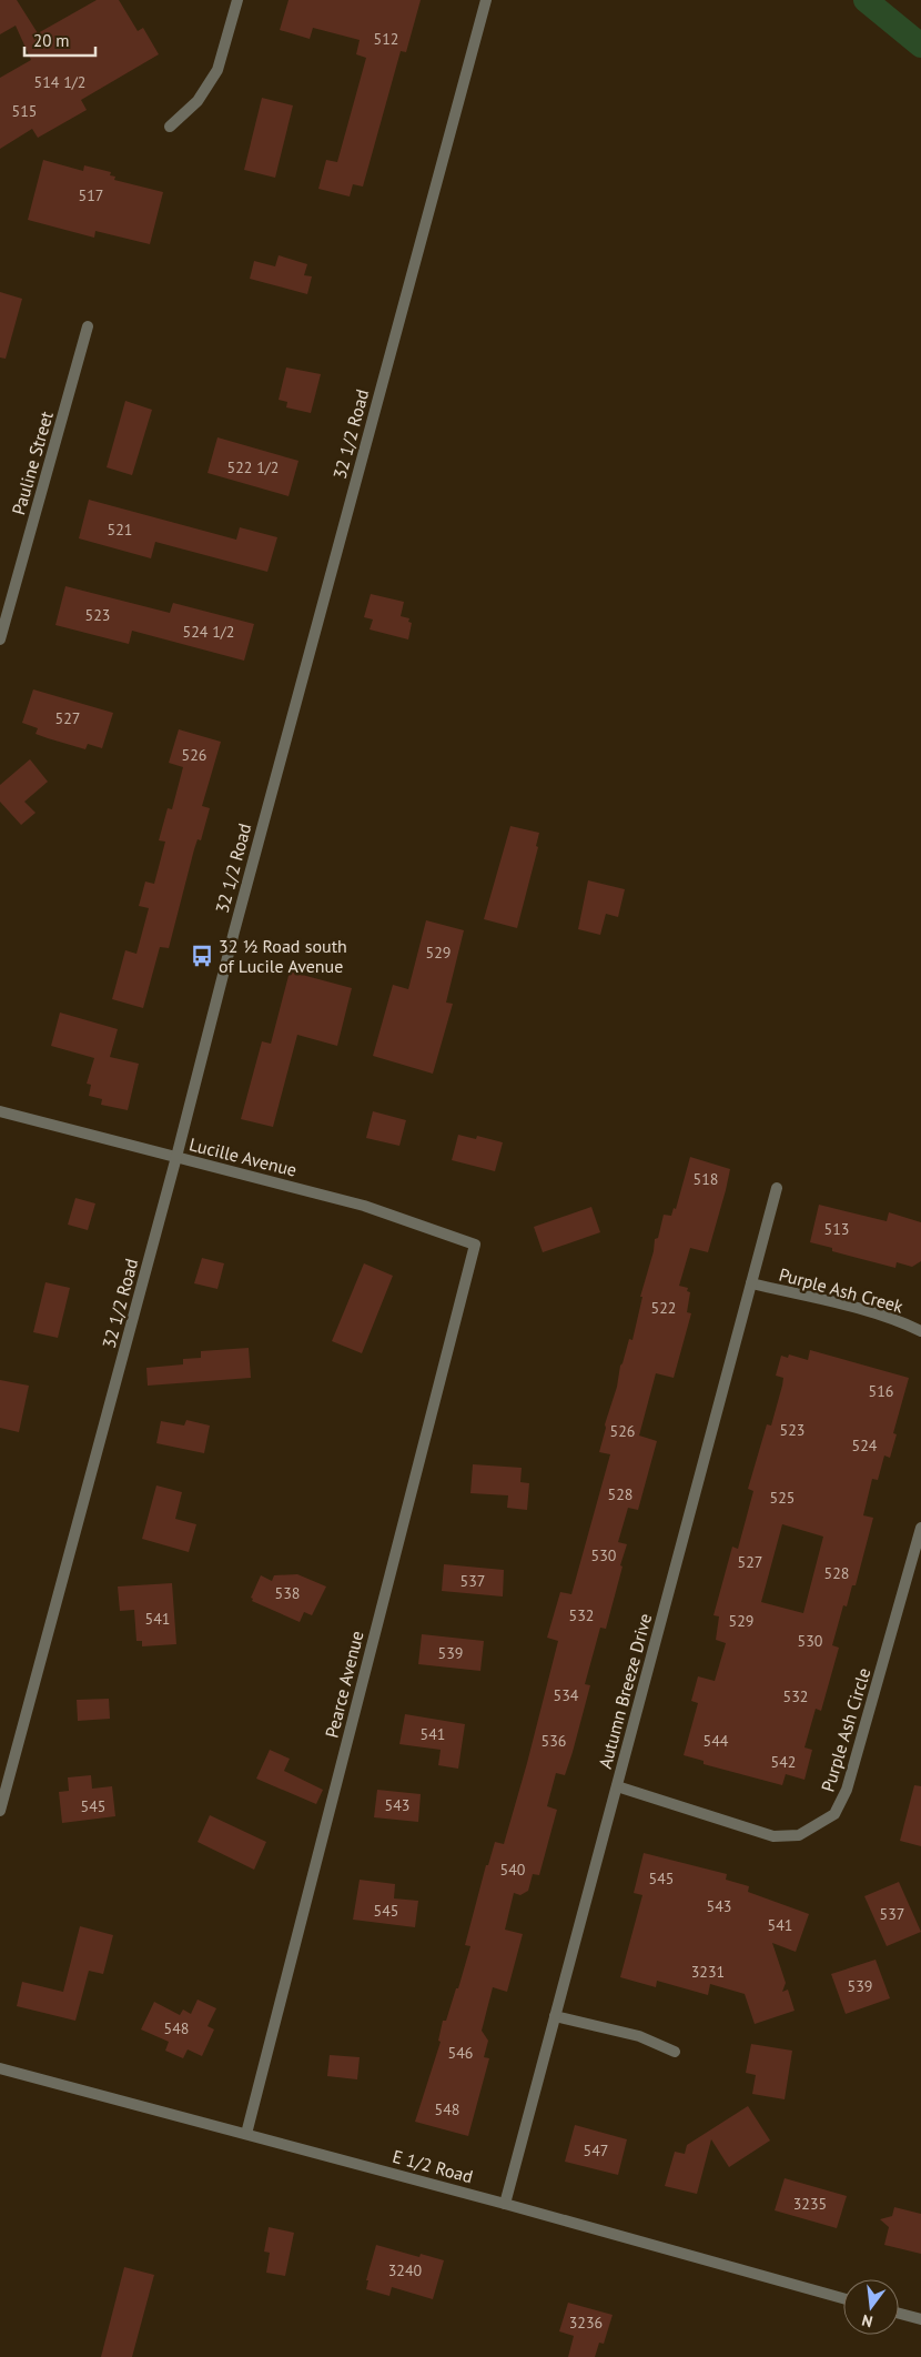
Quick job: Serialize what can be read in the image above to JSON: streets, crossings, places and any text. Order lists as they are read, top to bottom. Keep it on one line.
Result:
{"streets":{"street":["32 1/2 Road","Pauline Street","Lucille Avenue","Purple Ash Creek","Pearce Avenue","Autumn Breeze Drive","Purple Ash Circle","E 1/2 Road"]},"crossings":[["32 1/2 Road","Lucille Avenue"],["Lucille Avenue","Pearce Avenue"],["Purple Ash Creek","Autumn Breeze Drive"],["Pearce Avenue","E 1/2 Road"],["Autumn Breeze Drive","Purple Ash Circle"],["Autumn Breeze Drive","E 1/2 Road"]],"places":{"bus stop":["32 ½ Road south of Lucile Avenue"]},"house_numbers":["512","514 1/2","515","517","522 1/2","521","523","524 1/2","527","526","529","518","513","522","516","523","526","524","528","525","530","527","528","537","538","532","541","529","530","539","534","532","541","536","544","542","543","545","540","545","543","545","537","541","3231","539","548","546","548","547","3235","3240","3236"],"scale_bar":"20 m","north":"bottom"}
